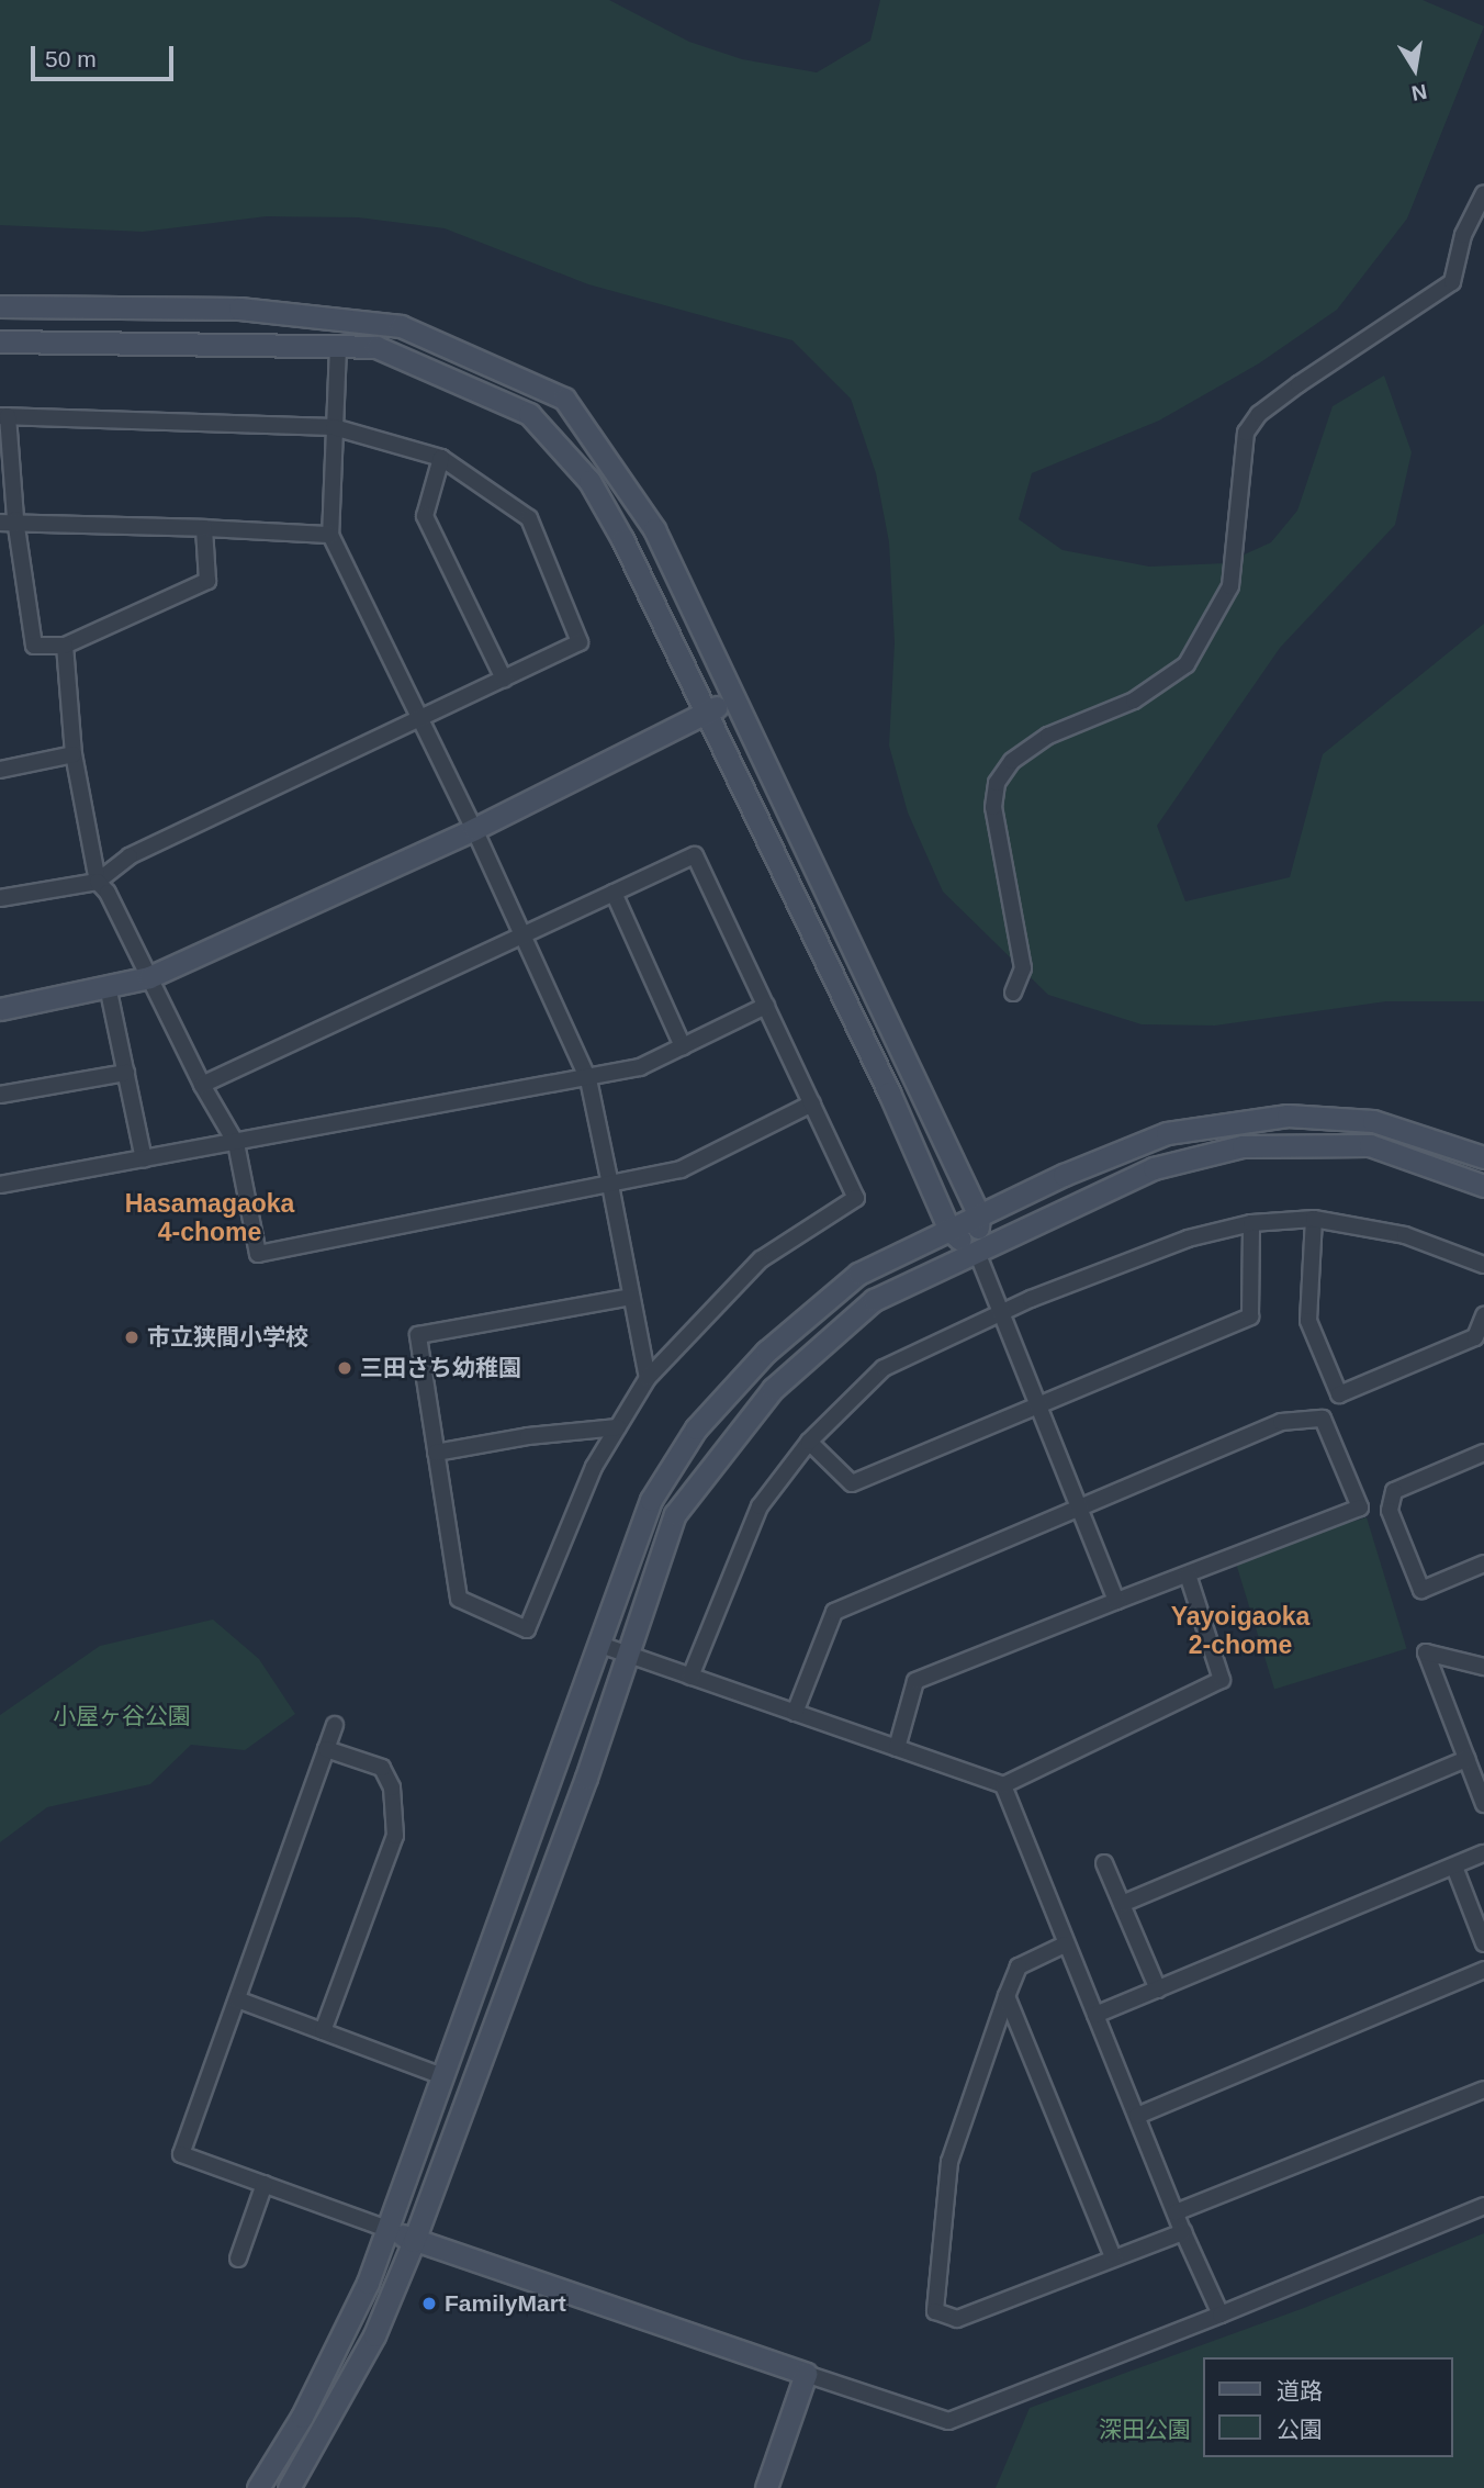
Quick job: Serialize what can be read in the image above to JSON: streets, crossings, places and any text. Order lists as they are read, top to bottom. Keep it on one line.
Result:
{"districts":["Hasamagaoka 4-chome","Yayoigaoka 2-chome"],"parks":["小屋ヶ谷公園","深田公園"],"places":["市立狭間小学校","三田さち幼稚園","FamilyMart"],"legend":["道路","公園"],"scale_bar":"50 m","north":"bottom"}
